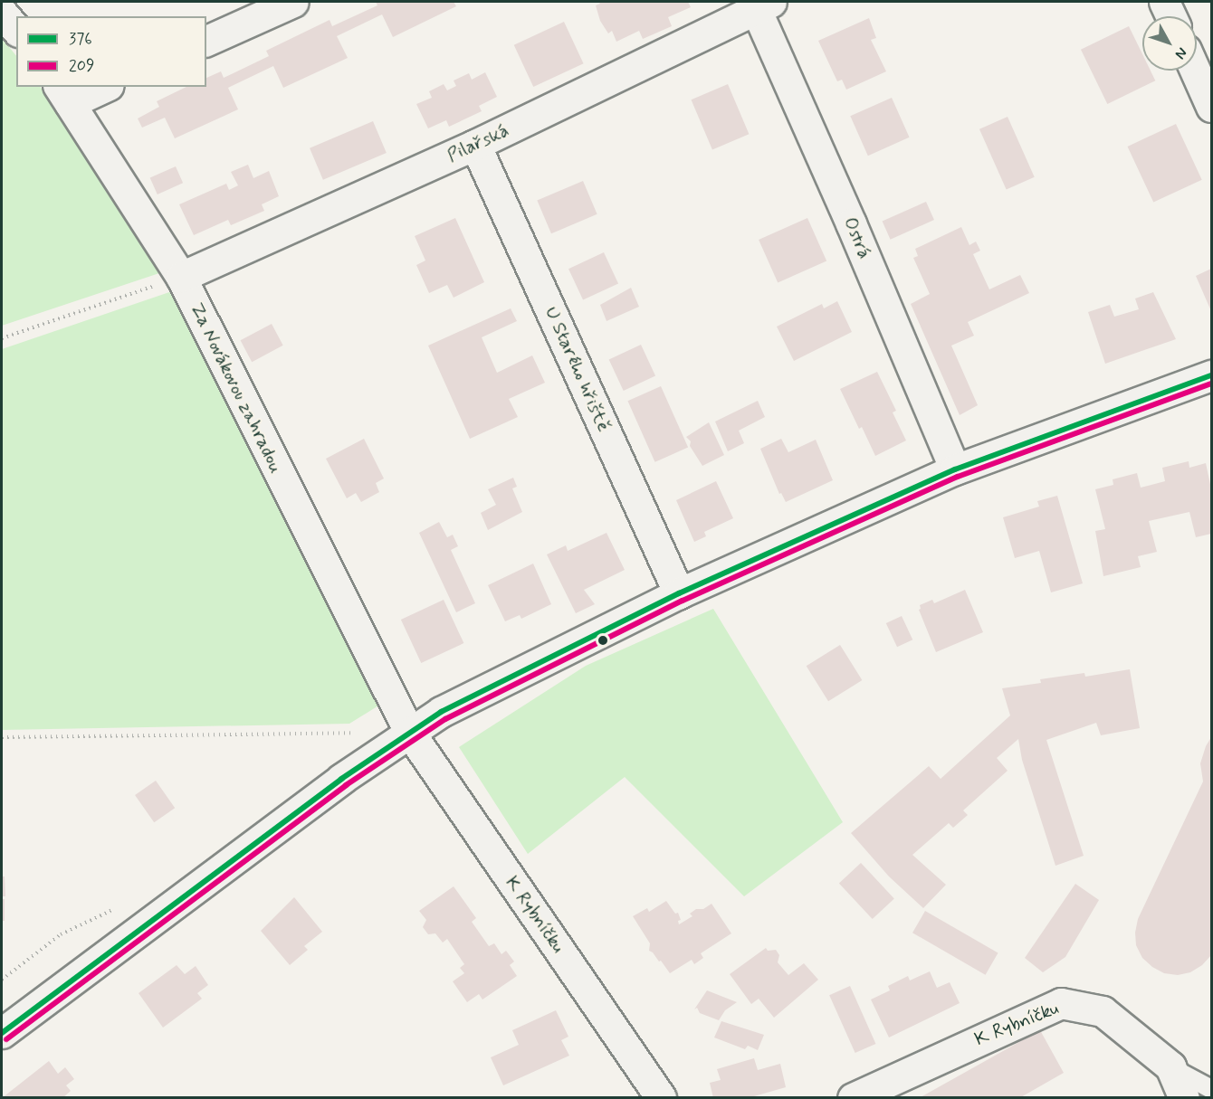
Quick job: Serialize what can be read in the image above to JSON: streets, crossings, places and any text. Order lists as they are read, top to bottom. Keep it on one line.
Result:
{"streets":{"street":["Pilařská","Ostrá","U Starého hřiště","Za Novákovou zahradou","K Rybníčku"]},"crossings":[["Pilařská","Ostrá"],["Pilařská","U Starého hřiště"],["Pilařská","Za Novákovou zahradou"],["Za Novákovou zahradou","K Rybníčku"]],"lines":["transit line 376","transit line 209"],"legend":["376","209"],"north":"bottom right"}
